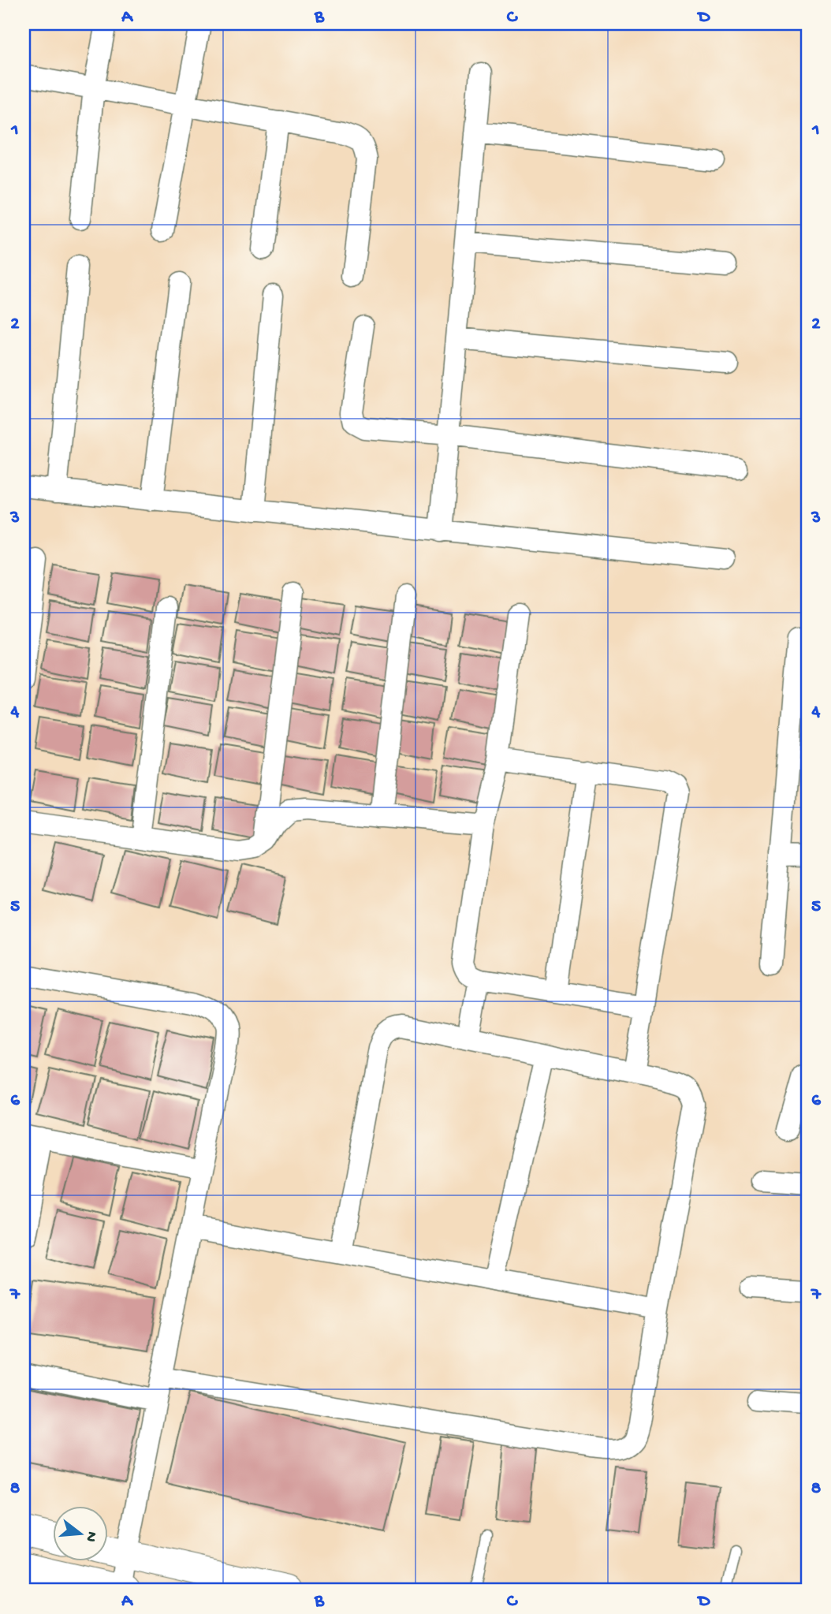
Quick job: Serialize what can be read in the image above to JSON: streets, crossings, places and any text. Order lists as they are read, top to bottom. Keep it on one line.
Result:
{"north":"right","grid":{"columns":["A","B","C","D"],"rows":["1","2","3","4","5","6","7","8"]}}
